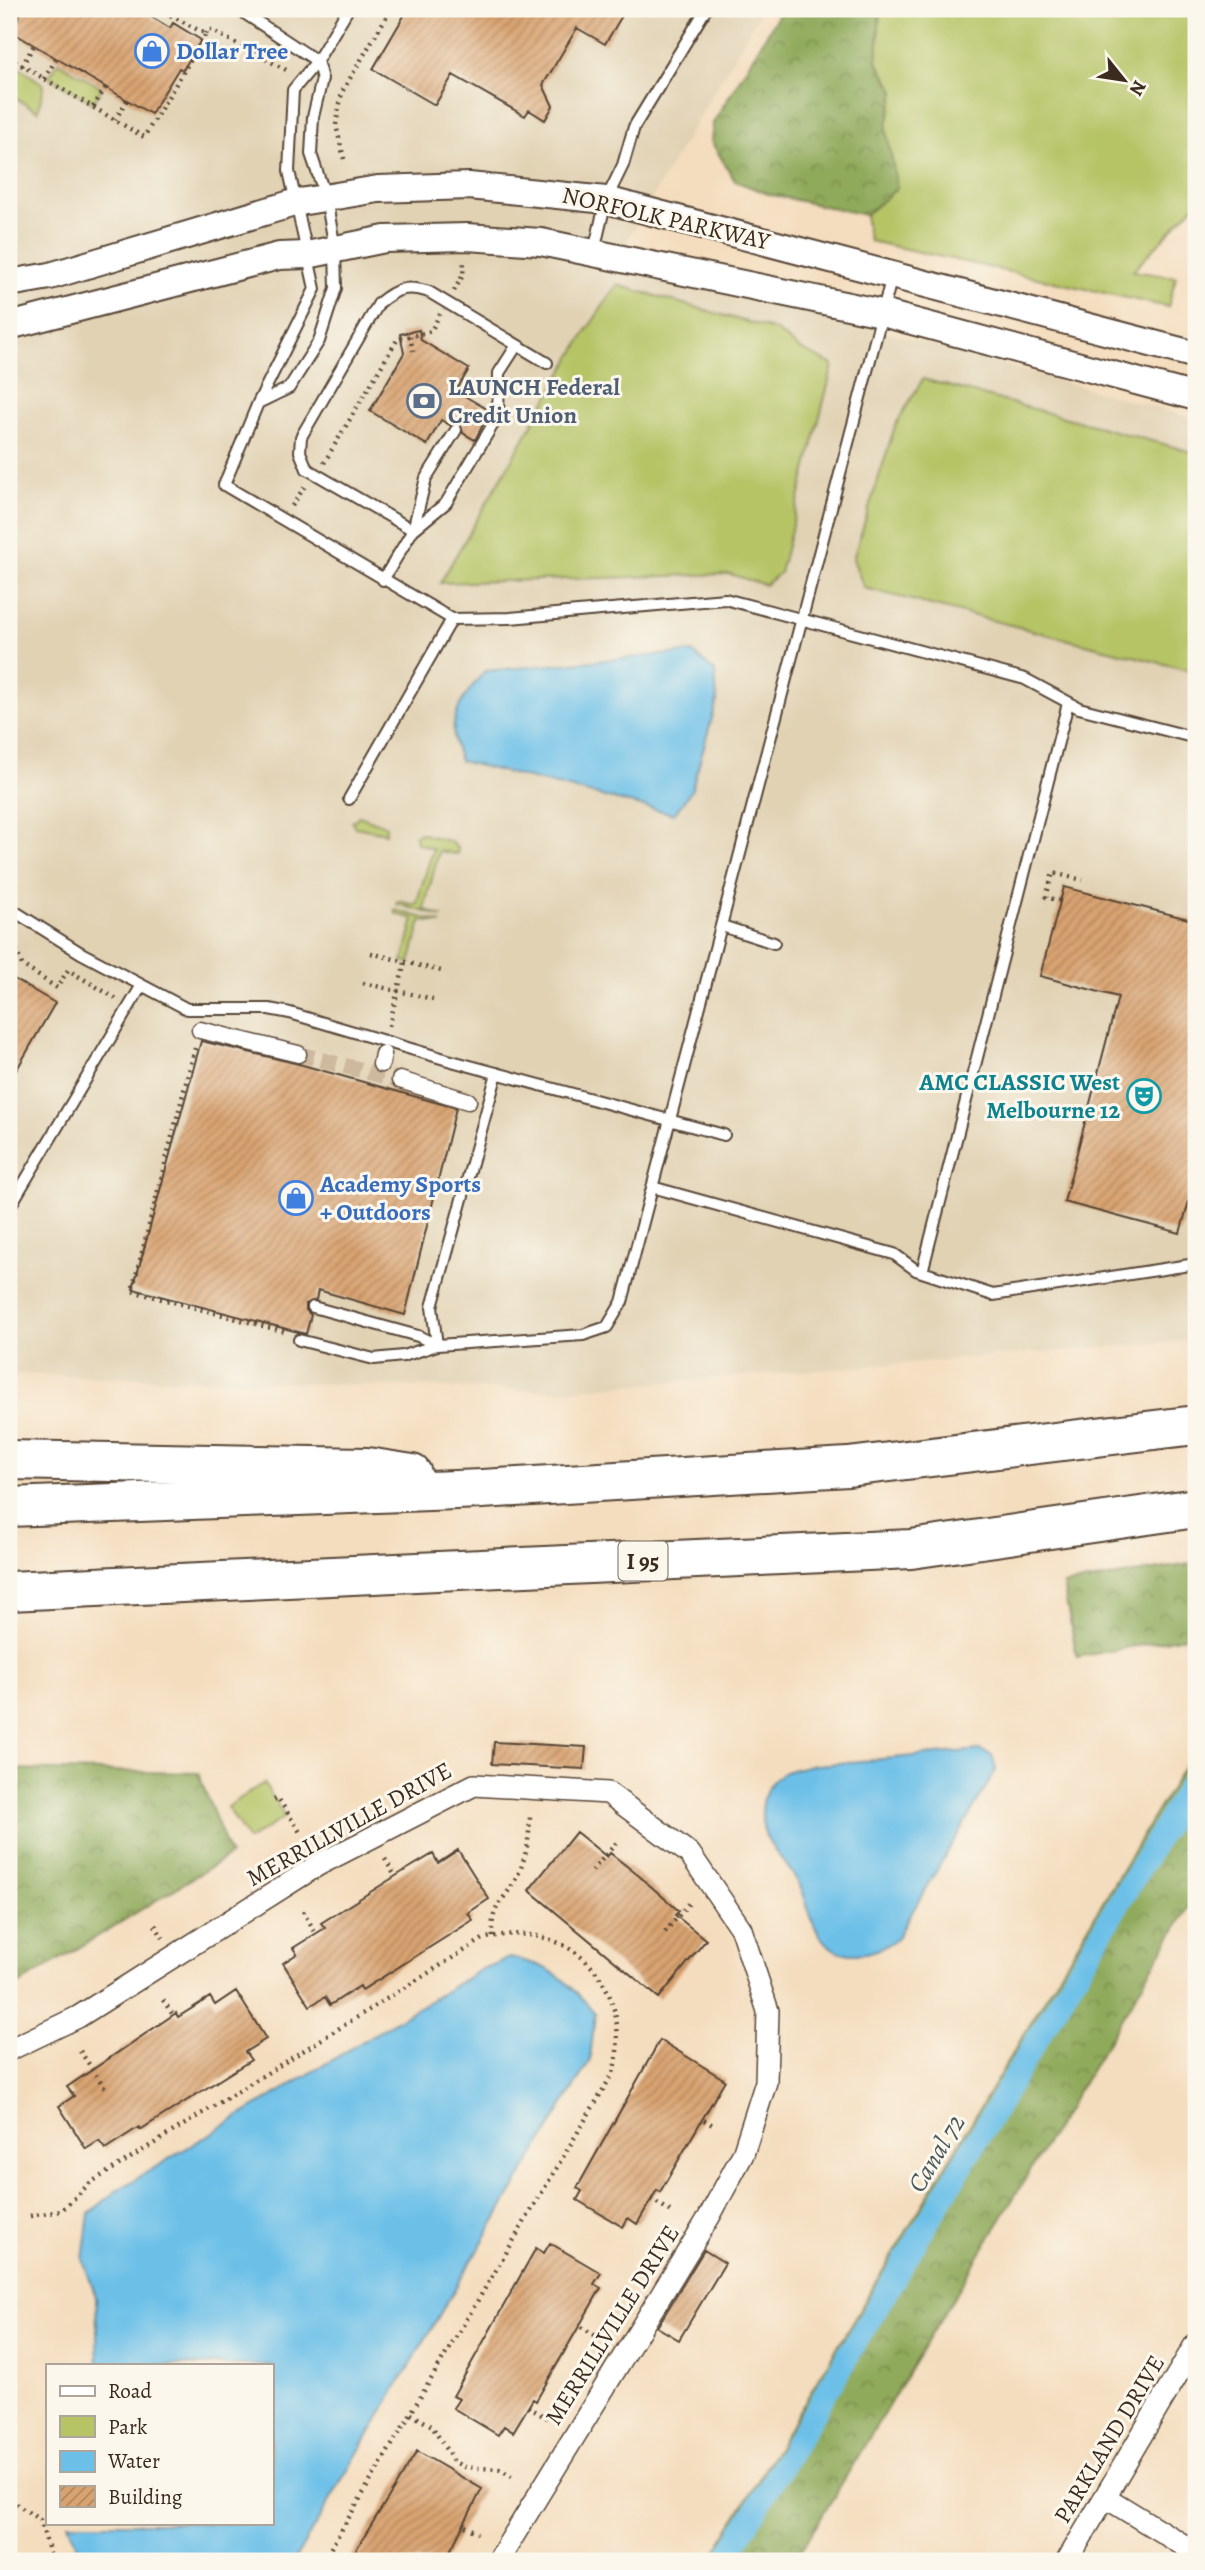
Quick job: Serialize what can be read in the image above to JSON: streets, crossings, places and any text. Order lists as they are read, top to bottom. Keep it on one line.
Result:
{"streets":{"highway":["I 95"],"street":["NORFOLK PARKWAY","MERRILLVILLE DRIVE","PARKLAND DRIVE"]},"water":["Canal 72"],"places":{"shop":["Dollar Tree","Academy Sports + Outdoors"],"bank":["LAUNCH Federal Credit Union"],"theatre":["AMC CLASSIC West Melbourne 12"]},"legend":["Road","Park","Water","Building"],"north":"bottom right"}
